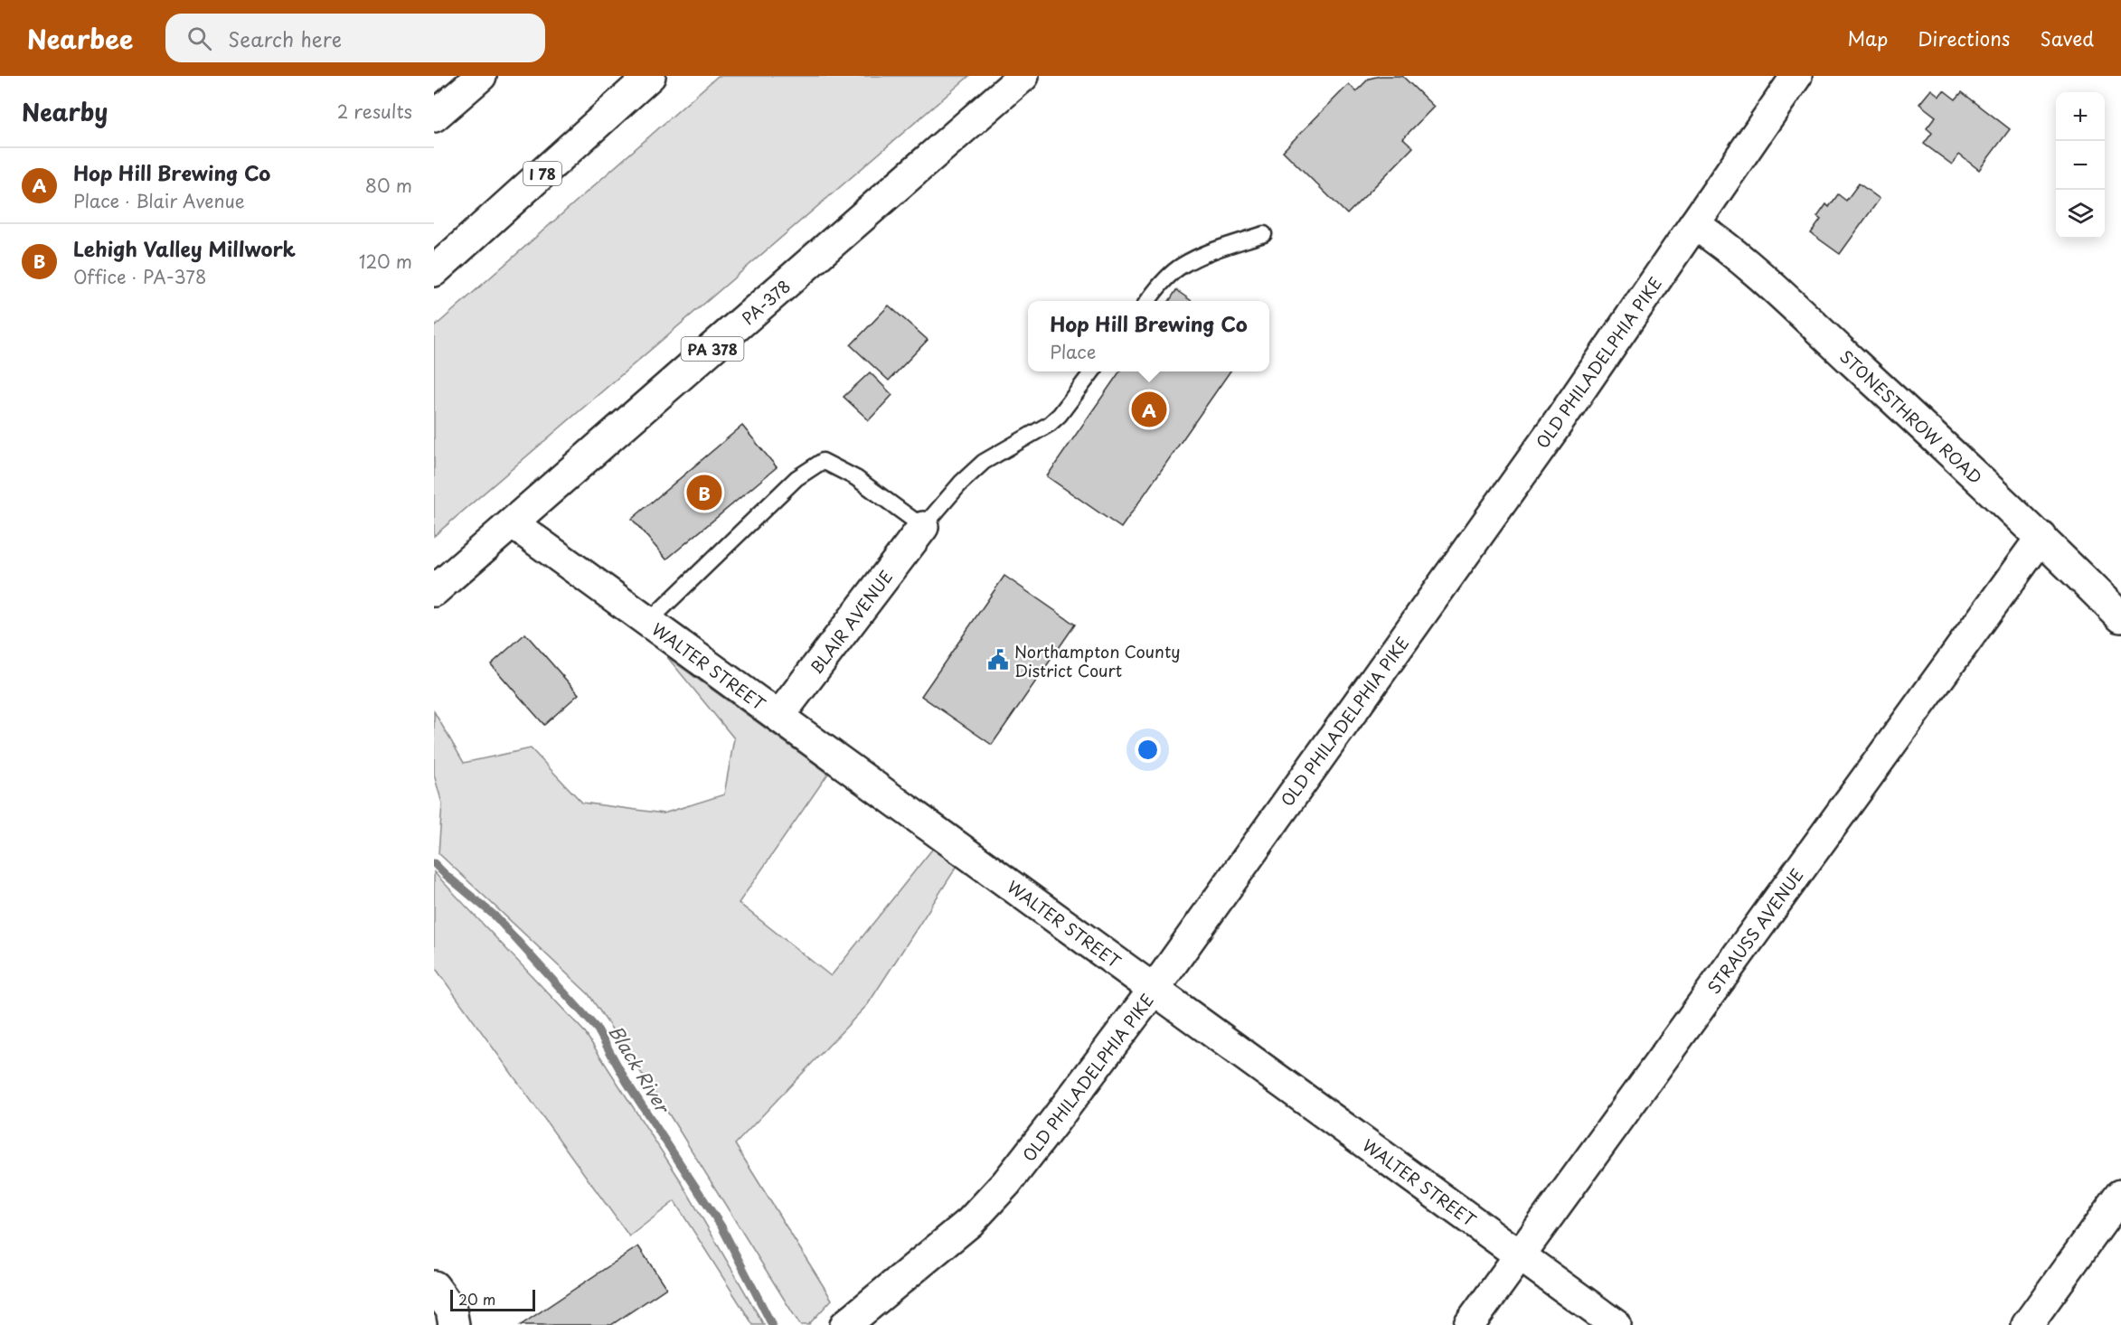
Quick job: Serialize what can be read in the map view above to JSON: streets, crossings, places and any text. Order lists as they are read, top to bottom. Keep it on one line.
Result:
{"streets":{"main road":["I 78","PA-378","PA 378","OLD PHILADELPHIA PIKE","STONESTHROW ROAD","BLAIR AVENUE","WALTER STREET","STRAUSS AVENUE"]},"crossings":[["PA-378","WALTER STREET"],["OLD PHILADELPHIA PIKE","STONESTHROW ROAD"],["OLD PHILADELPHIA PIKE","WALTER STREET"],["STONESTHROW ROAD","STRAUSS AVENUE"],["BLAIR AVENUE","WALTER STREET"],["WALTER STREET","STRAUSS AVENUE"]],"water":["Black River"],"places":{"public building":["Northampton County District Court"]},"scale_bar":"20 m","page":{"header":"Nearbee","search":"Search here","nav":["Map","Directions","Saved"],"heading":["Nearby","2 results"],"map_buttons":["+","−"],"list":[{"mark":"A","name":"Hop Hill Brewing Co","note":"Place · Blair Avenue","value":"80 m"},{"mark":"B","name":"Lehigh Valley Millwork","note":"Office · PA-378","value":"120 m"}],"popup":["Hop Hill Brewing Co","Place"],"pins":["A","B"],"scale":"20 m"}}
